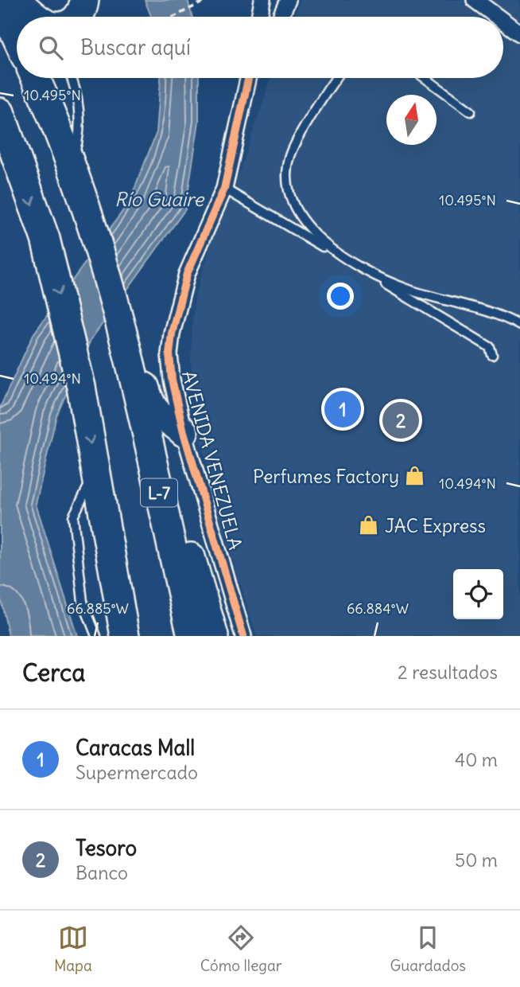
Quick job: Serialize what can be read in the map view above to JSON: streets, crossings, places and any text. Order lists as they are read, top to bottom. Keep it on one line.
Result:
{"streets":{"highway":["L-7"],"street":["AVENIDA VENEZUELA"]},"water":["Río Guaire"],"places":{"shop":["Perfumes Factory","JAC Express"]},"north":"top","page":{"search":"Buscar aquí","pins":["1","2"],"heading":["Cerca","2 resultados"],"list":[{"mark":"1","name":"Caracas Mall","note":"Supermercado","value":"40 m"},{"mark":"2","name":"Tesoro","note":"Banco","value":"50 m"}],"nav":["Mapa","Cómo llegar","Guardados"]},"coordinates":["10.495°N","10.494°N","66.885°W","66.884°W"]}
